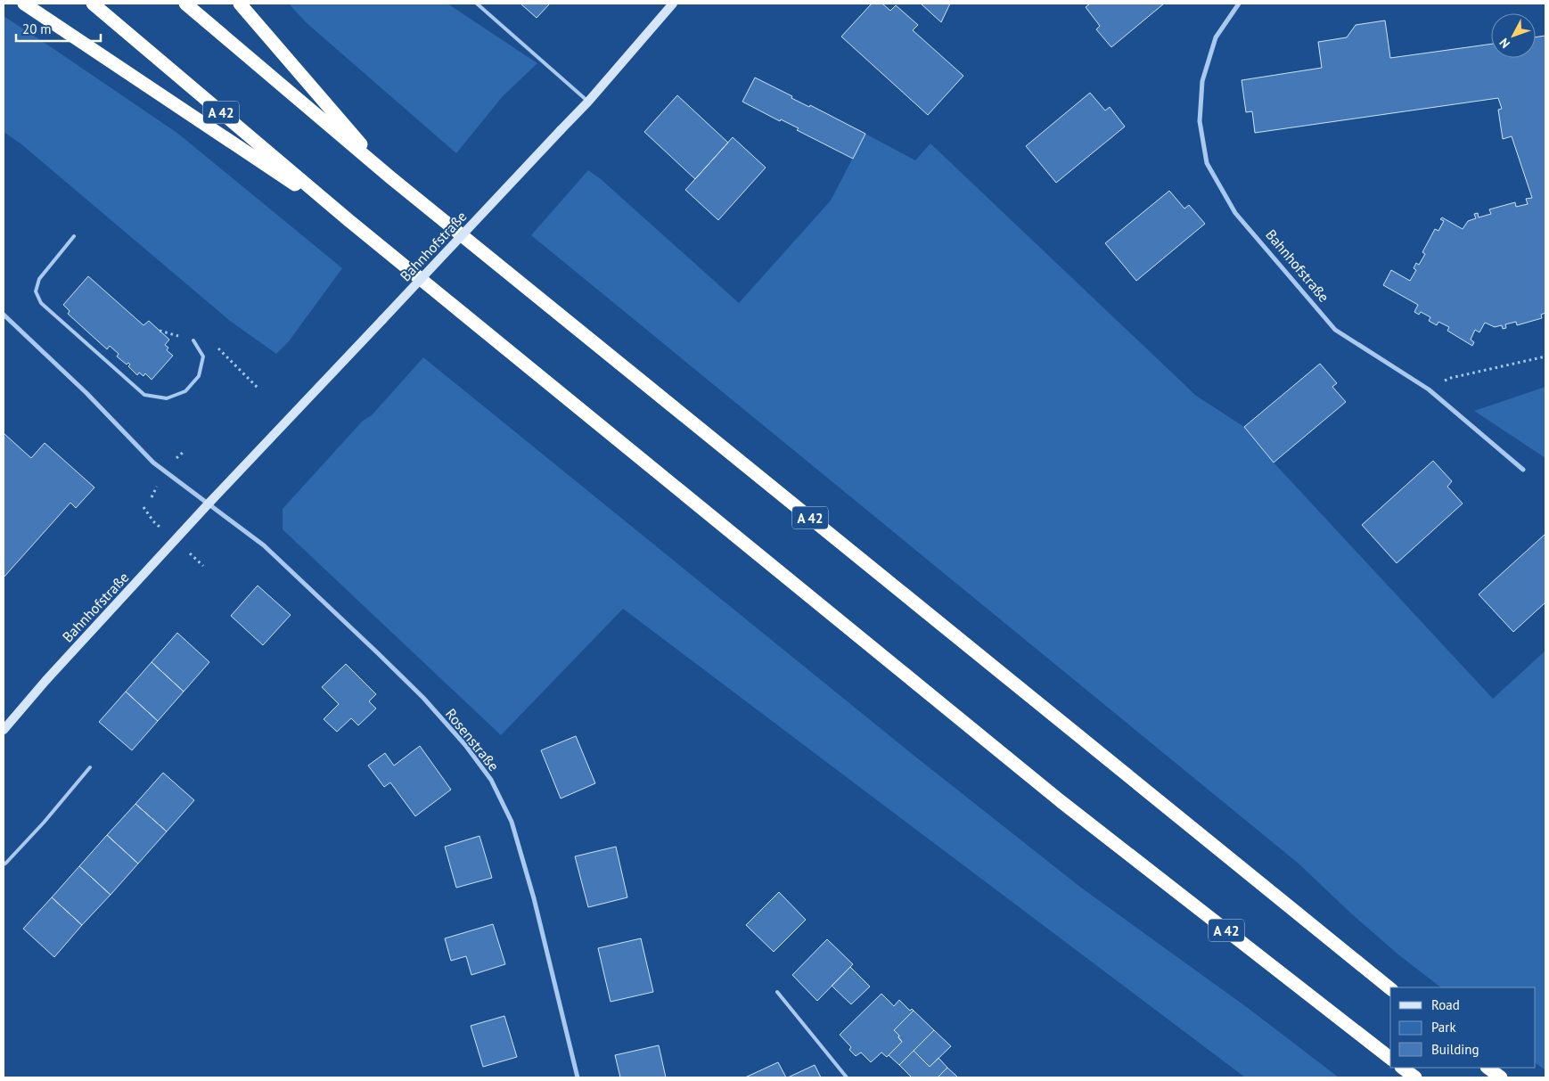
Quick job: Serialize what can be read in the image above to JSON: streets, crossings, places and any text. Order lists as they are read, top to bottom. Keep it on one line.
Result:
{"streets":{"highway":["A 42"],"main road":["Bahnhofstraße"],"street":["Rosenstraße"]},"crossings":[["Bahnhofstraße","Rosenstraße"]],"legend":["Road","Park","Building"],"scale_bar":"20 m","north":"bottom left"}
